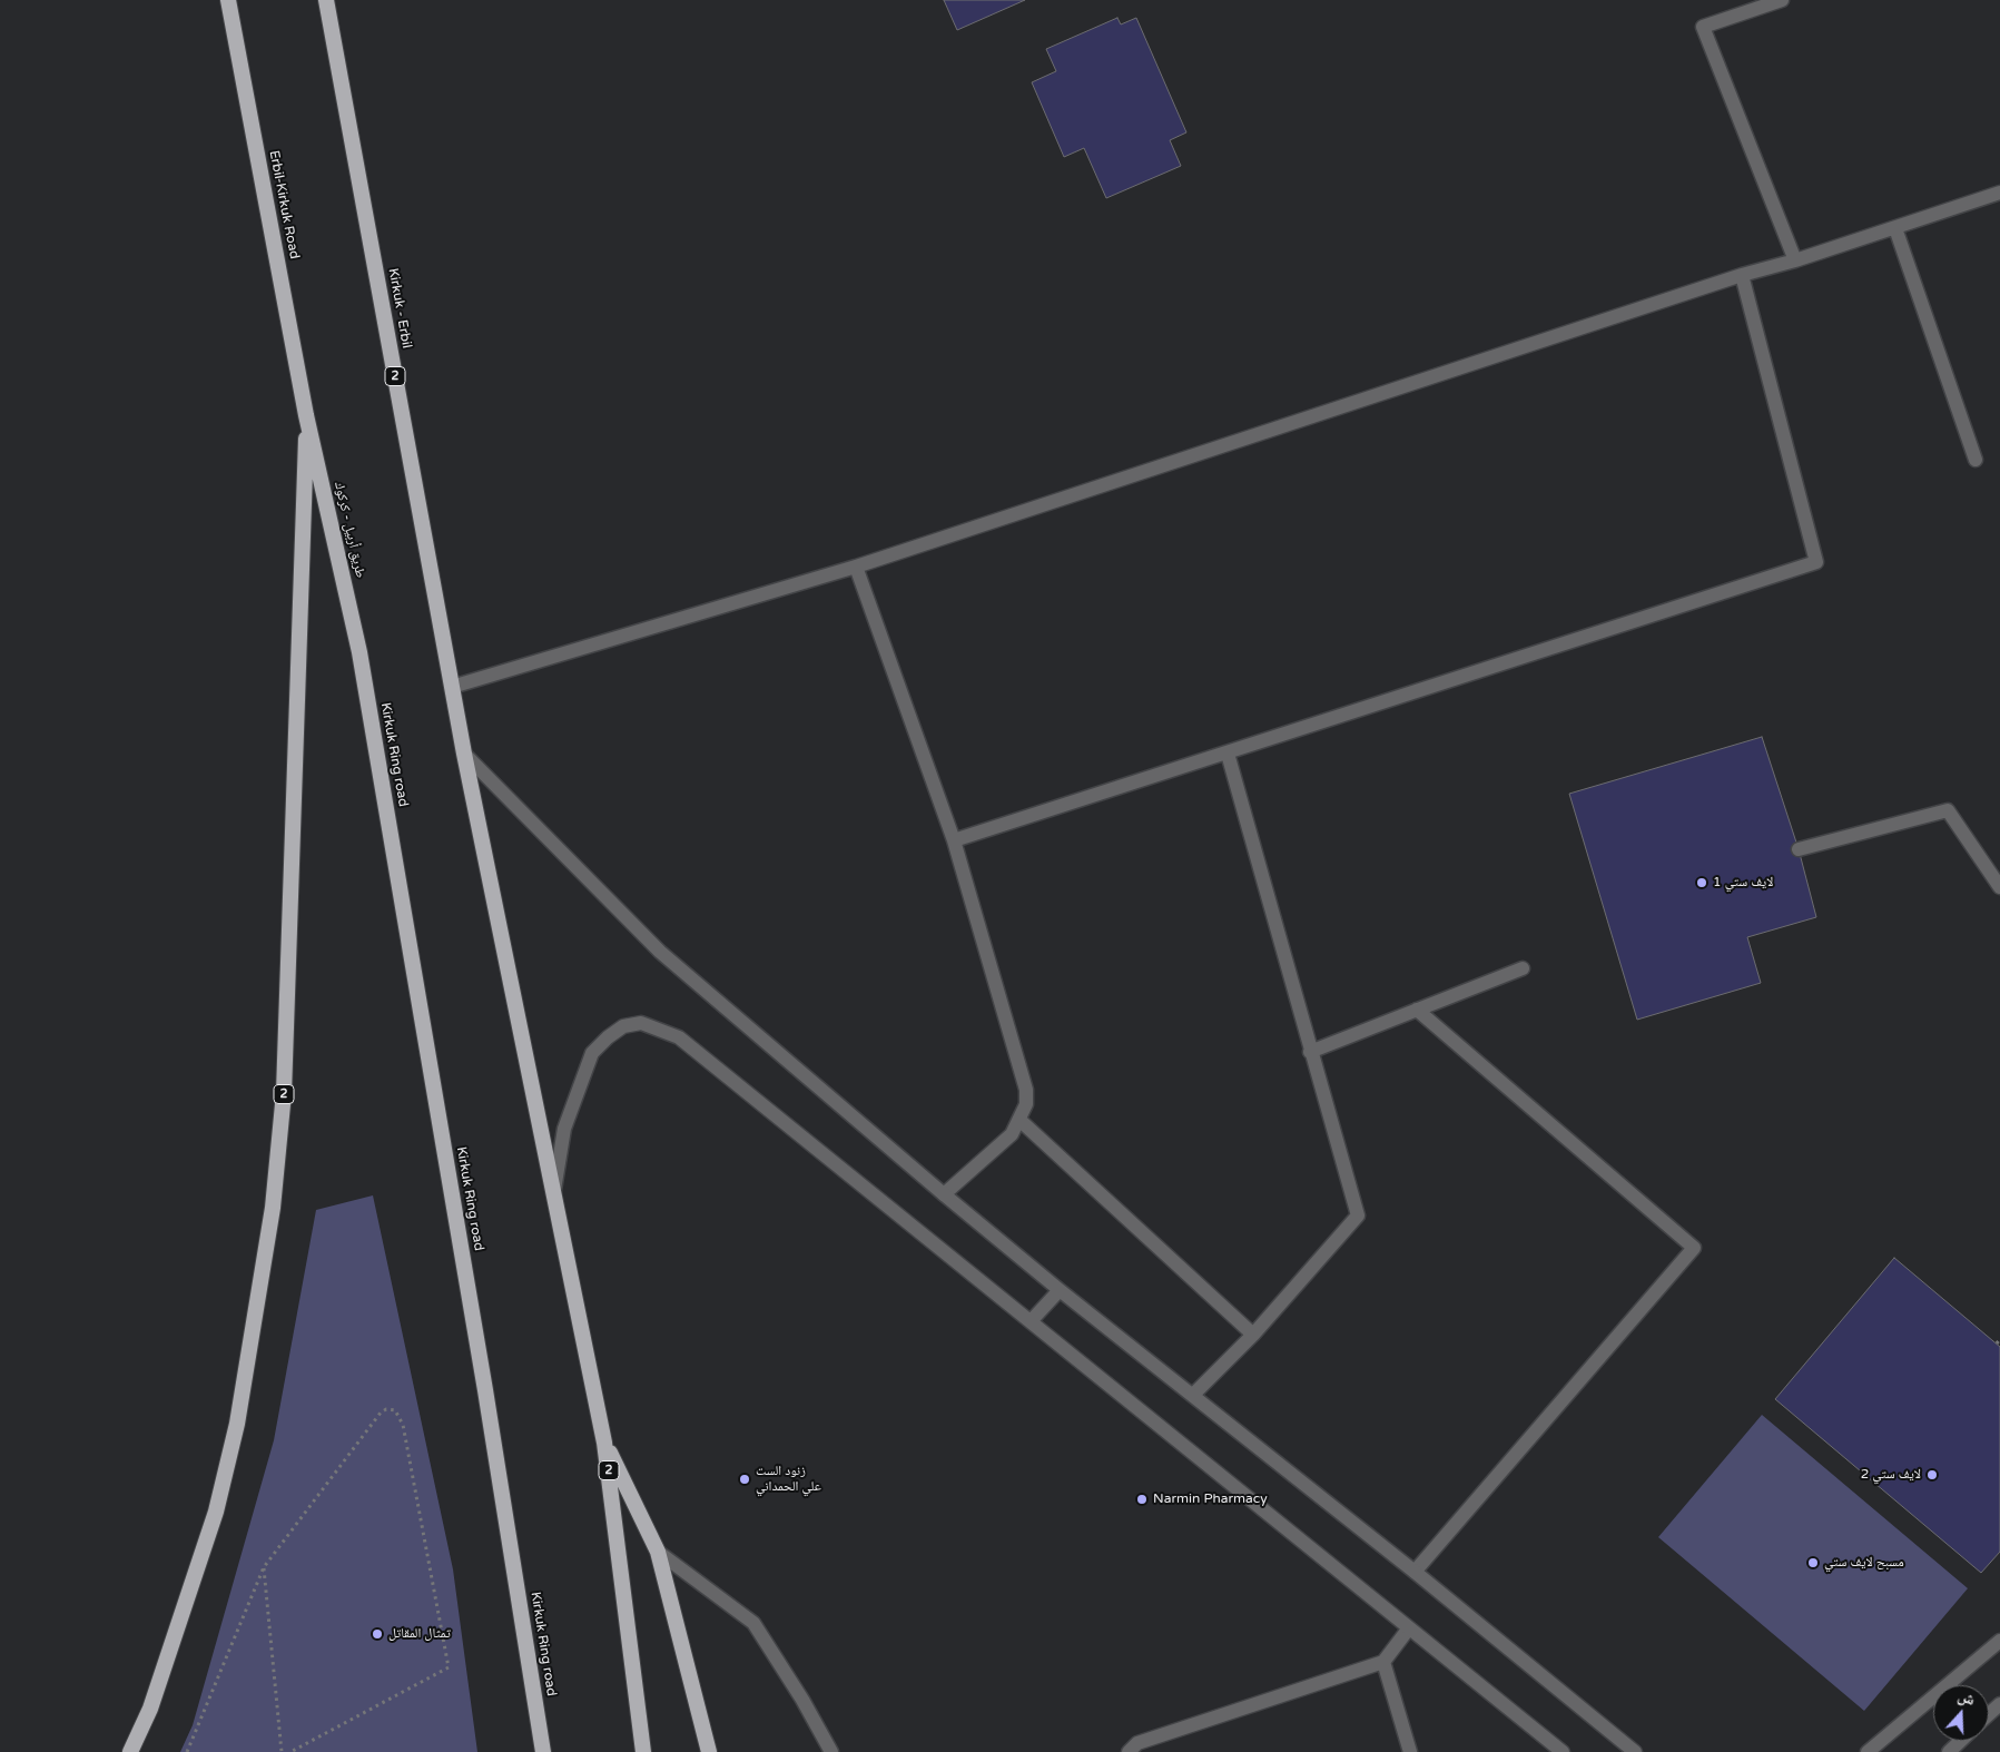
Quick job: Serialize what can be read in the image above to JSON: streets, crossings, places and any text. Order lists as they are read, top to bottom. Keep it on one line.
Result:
{"streets":{"highway":["Erbil-Kirkuk Road","Kirkuk - Erbil","2","طريق أربيل - كركوك","Kirkuk Ring road"]},"crossings":[["Erbil-Kirkuk Road","2"],["Erbil-Kirkuk Road","طريق أربيل - كركوك"],["Kirkuk - Erbil","2"],["2","طريق أربيل - كركوك"],["طريق أربيل - كركوك","Kirkuk Ring road"]],"places":["لايف ستي 1","لايف ستي 2","زنود الست علي الحمداني","Narmin Pharmacy","مسبح لايف ستي","تمثال المقاتل"],"north":"top"}
